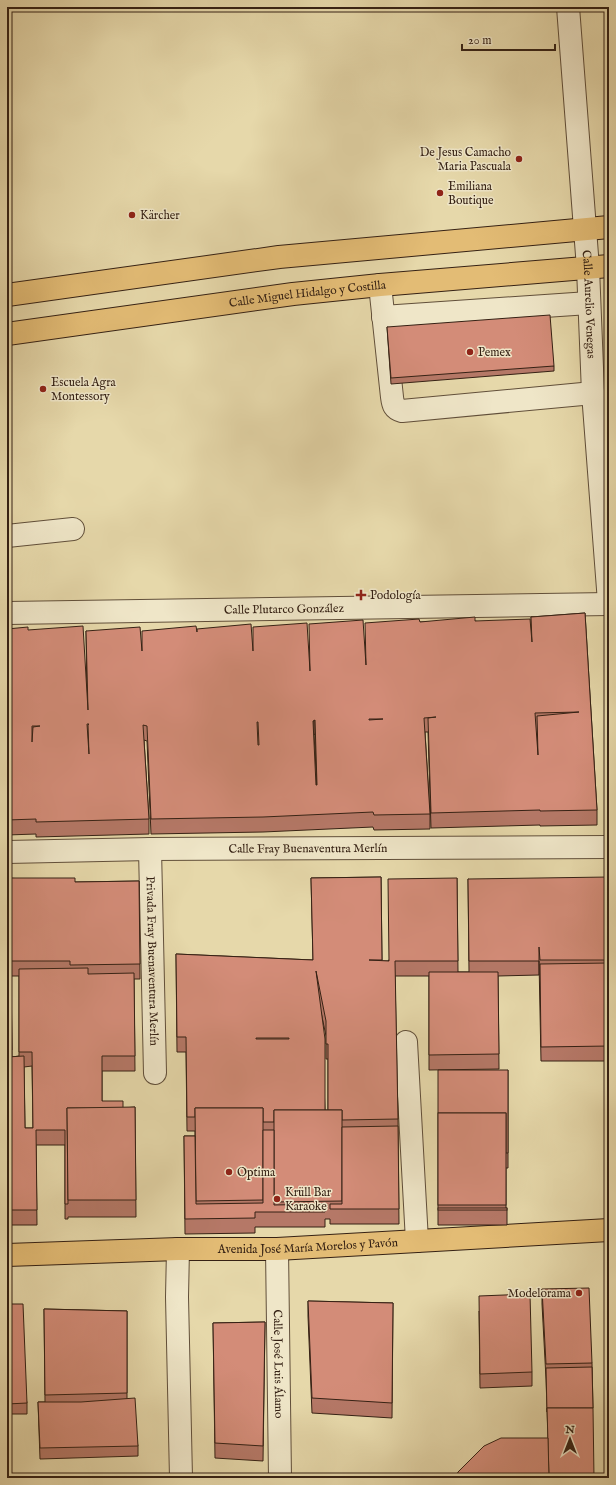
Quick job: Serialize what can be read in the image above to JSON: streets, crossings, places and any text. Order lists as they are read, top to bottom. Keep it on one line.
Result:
{"streets":{"main road":["Calle Miguel Hidalgo y Costilla","Avenida José María Morelos y Pavón"],"street":["Calle Aurelio Venegas","Calle Plutarco González","Calle Fray Buenaventura Merlín","Privada Fray Buenaventura Merlín","Calle José Luis Álamo"]},"crossings":[["Calle Miguel Hidalgo y Costilla","Calle Aurelio Venegas"],["Calle Aurelio Venegas","Calle Plutarco González"],["Calle Fray Buenaventura Merlín","Privada Fray Buenaventura Merlín"],["Avenida José María Morelos y Pavón","Calle José Luis Álamo"]],"places":{"other":["De Jesus Camacho Maria Pascuala","Emiliana Boutique","Kärcher","Pemex","Escuela Agra Montessory","Optima","Krüll Bar Karaoke","Modelorama"],"health":["Podología"]},"scale_bar":"20 m","north":"top"}
